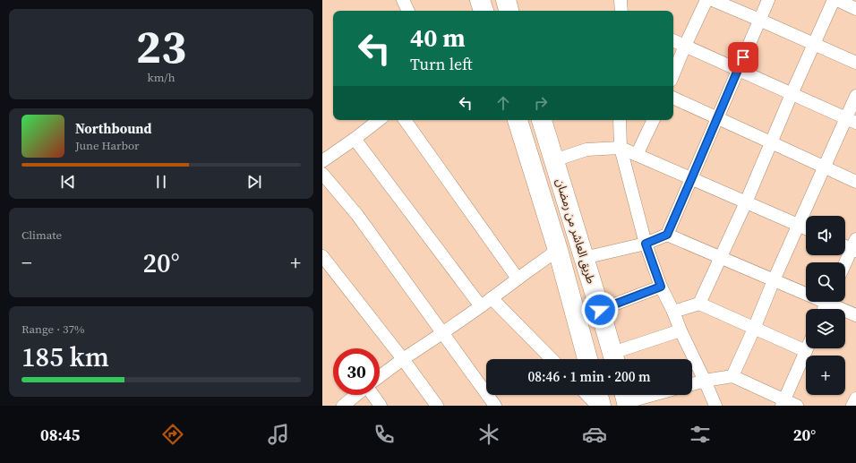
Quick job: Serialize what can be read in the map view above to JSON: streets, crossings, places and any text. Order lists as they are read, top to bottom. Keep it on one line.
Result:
{"streets":{"main road":["طريق العاشر من رمضان"]},"page":{"tile":[["23","km/h"],"Climate",["Range · 37%","185 km"]],"turn":["40 m","Turn left"],"song":["Northbound","June Harbor"],"map_buttons":"+","heat":["−","20°","+"],"limit":"30","trip":"08:46 · 1 min · 200 m","tabs":["08:45","20°"]}}
